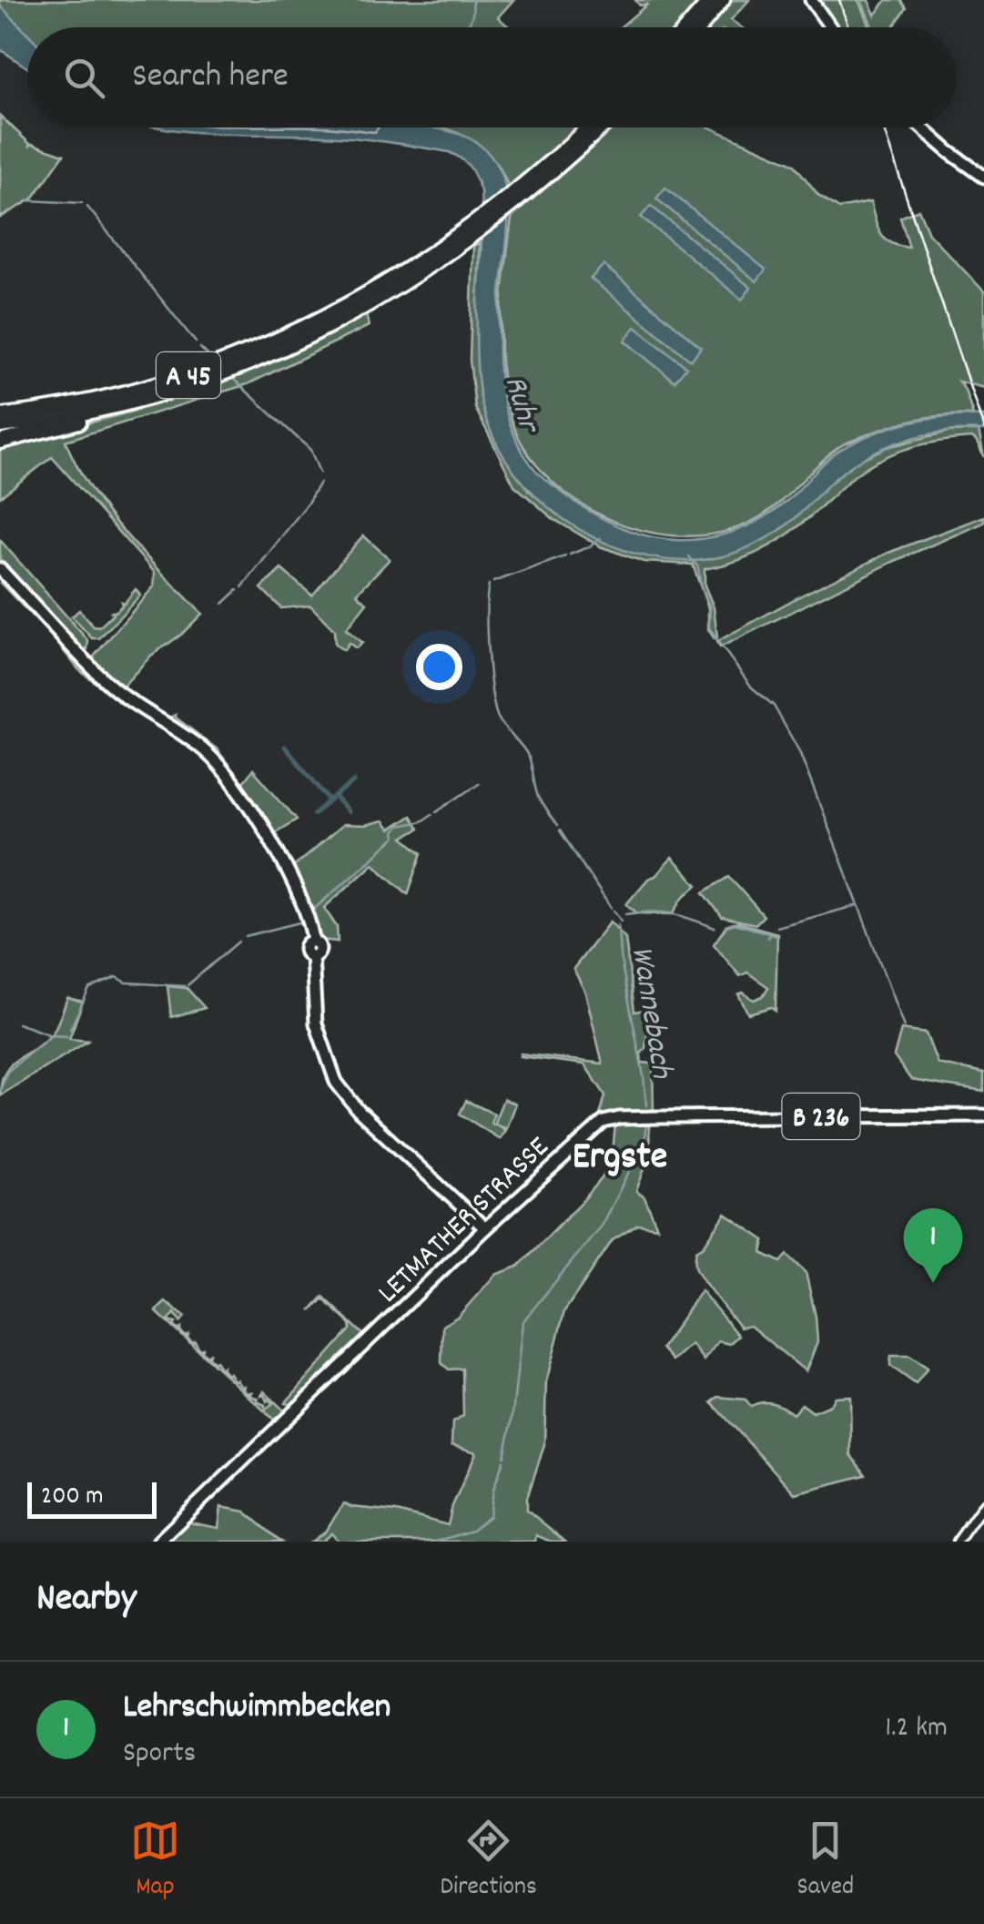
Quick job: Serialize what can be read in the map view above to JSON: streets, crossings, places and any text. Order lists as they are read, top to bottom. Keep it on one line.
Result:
{"streets":{"highway":["A 45"],"main road":["B 236","LETMATHER STRASSE"]},"districts":["Ergste"],"water":["Ruhr","Wannebach"],"scale_bar":"200 m","page":{"search":"Search here","pins":"1","scale":"200 m","heading":"Nearby","list":[{"mark":"1","name":"Lehrschwimmbecken","note":"Sports","value":"1.2 km"}],"nav":["Map","Directions","Saved"]}}
